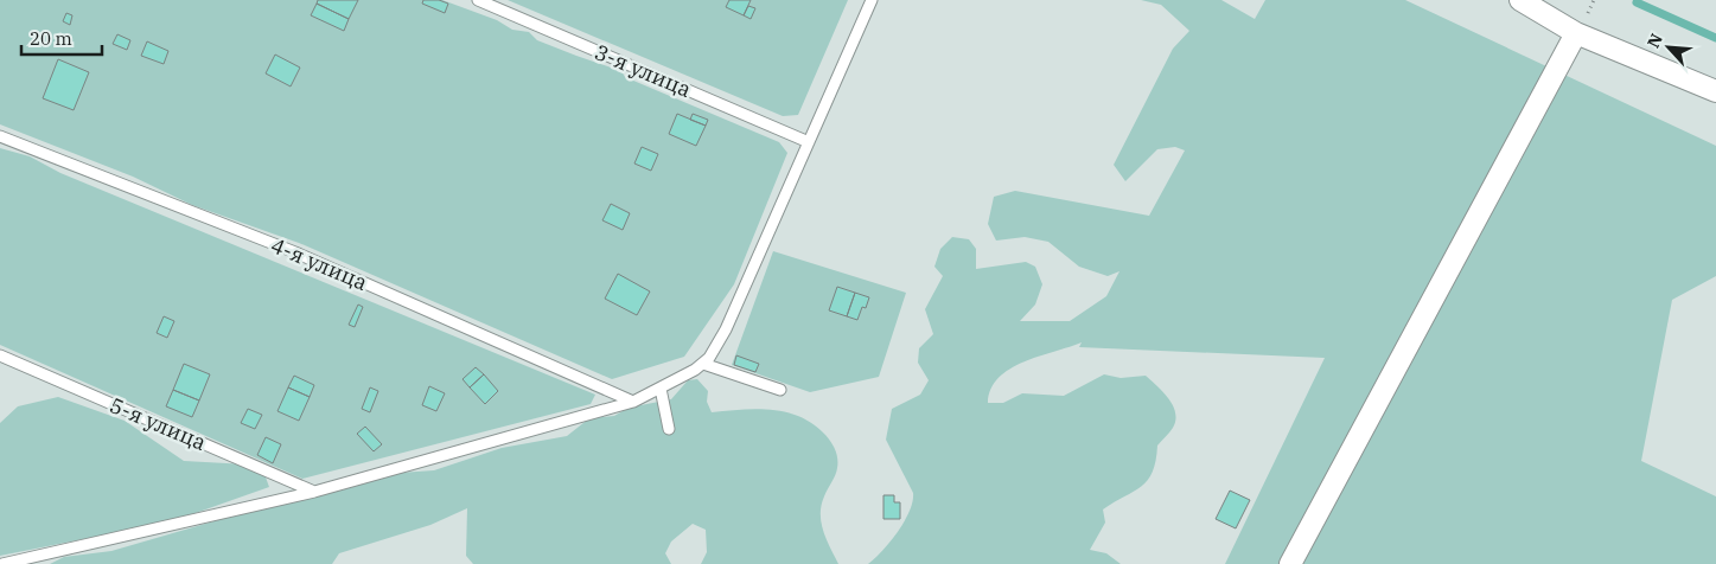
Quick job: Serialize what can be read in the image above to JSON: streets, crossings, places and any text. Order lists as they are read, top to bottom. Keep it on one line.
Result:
{"streets":{"lane":["3-я улица","4-я улица","5-я улица"]},"scale_bar":"20 m","north":"top left"}
